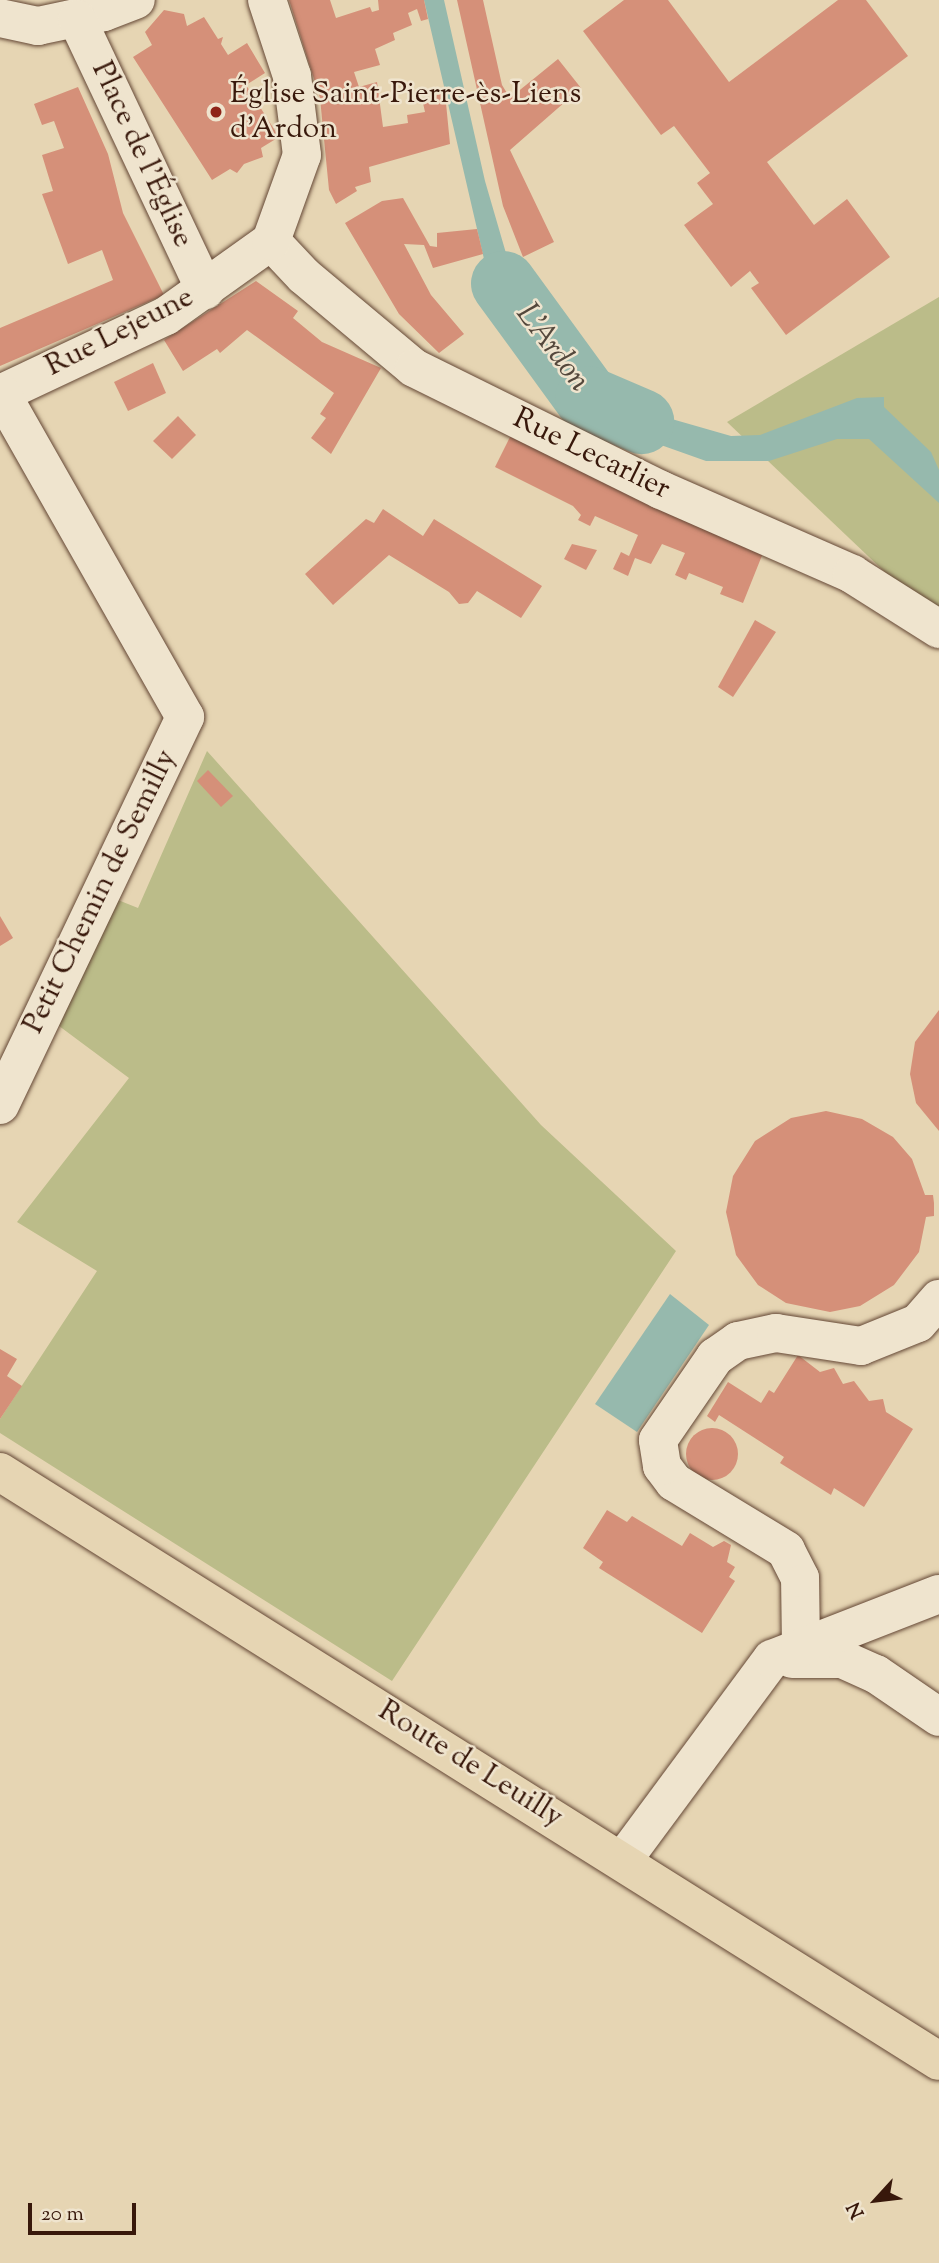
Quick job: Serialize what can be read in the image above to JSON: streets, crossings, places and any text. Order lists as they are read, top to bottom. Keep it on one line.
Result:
{"streets":{"main road":["Route de Leuilly"],"street":["Place de l'Église","Rue Lejeune","Rue Lecarlier","Petit Chemin de Semilly"]},"crossings":[["Place de l'Église","Rue Lejeune"],["Rue Lejeune","Rue Lecarlier"],["Rue Lejeune","Petit Chemin de Semilly"]],"water":["L'Ardon"],"places":["Église Saint-Pierre-ès-Liens d'Ardon"],"scale_bar":"20 m","north":"bottom left"}
